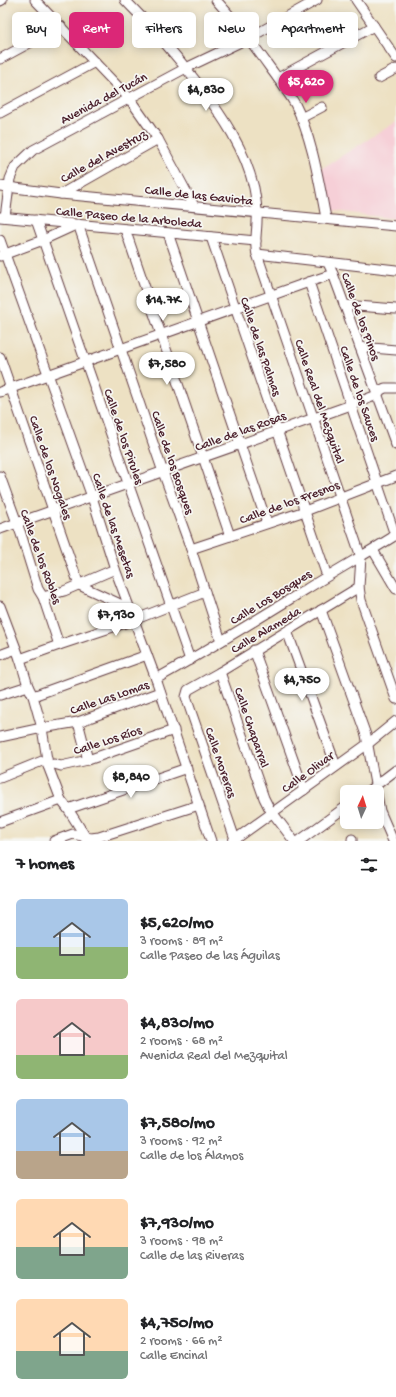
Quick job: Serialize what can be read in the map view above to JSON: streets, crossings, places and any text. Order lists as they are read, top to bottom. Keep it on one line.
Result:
{"streets":{"street":["Avenida del Tucán","Calle del Avestruz","Calle de las Gaviota","Calle Paseo de la Arboleda","Calle de los Pinos","Calle de las Palmas","Calle de los Sauces","Calle Real del Mezquital","Calle de las Rosas","Calle de los Pirules","Calle de los Bosques","Calle de los Nogales","Calle de los Fresnos","Calle de las Mesetas","Calle de los Robles","Calle Los Bosques","Calle Alameda","Calle Las Lomas","Calle Chaparral","Calle Los Ríos","Calle Moreras","Calle Olivar"]},"crossings":[["Avenida del Tucán","Calle de las Gaviota"],["Avenida del Tucán","Calle Paseo de la Arboleda"],["Avenida del Tucán","Calle Real del Mezquital"],["Calle del Avestruz","Calle de las Gaviota"],["Calle de las Gaviota","Calle Real del Mezquital"],["Calle Paseo de la Arboleda","Calle de las Palmas"],["Calle Paseo de la Arboleda","Calle Real del Mezquital"],["Calle Paseo de la Arboleda","Calle de los Pirules"],["Calle Paseo de la Arboleda","Calle de los Bosques"],["Calle de los Pinos","Calle de las Rosas"],["Calle de las Palmas","Calle de las Rosas"],["Calle de las Palmas","Calle de los Fresnos"],["Calle de las Palmas","Calle Los Bosques"],["Calle de los Sauces","Calle de las Rosas"],["Calle de los Sauces","Calle de los Fresnos"],["Calle de los Sauces","Calle Los Bosques"],["Calle Real del Mezquital","Calle de las Rosas"],["Calle Real del Mezquital","Calle de los Fresnos"],["Calle Real del Mezquital","Calle Los Bosques"],["Calle de las Rosas","Calle de los Pirules"],["Calle de las Rosas","Calle de los Bosques"],["Calle de las Rosas","Calle de los Nogales"],["Calle de las Rosas","Calle de las Mesetas"],["Calle de las Rosas","Calle de los Robles"],["Calle de los Pirules","Calle Los Bosques"],["Calle de los Bosques","Calle de los Fresnos"],["Calle de los Bosques","Calle Los Bosques"],["Calle de las Mesetas","Calle Los Bosques"],["Calle de las Mesetas","Calle Las Lomas"],["Calle de las Mesetas","Calle Los Ríos"],["Calle Alameda","Calle Chaparral"],["Calle Alameda","Calle Moreras"],["Calle Chaparral","Calle Olivar"],["Calle Moreras","Calle Olivar"]],"north":"top","page":{"chip":["Buy","Rent","Filters","New","Apartment"],"price":["$5,620","$4,830","$14.7K","$7,580","$7,930","$4,750","$8,840"],"heading":"7 homes","list":[{"name":"$5,620/mo","note":"3 rooms · 89 m² · Calle Paseo de las Águilas"},{"name":"$4,830/mo","note":"2 rooms · 68 m² · Avenida Real del Mezquital"},{"name":"$7,580/mo","note":"3 rooms · 92 m² · Calle de los Álamos"},{"name":"$7,930/mo","note":"3 rooms · 98 m² · Calle de las Riveras"},{"name":"$4,750/mo","note":"2 rooms · 66 m² · Calle Encinal"}]}}
